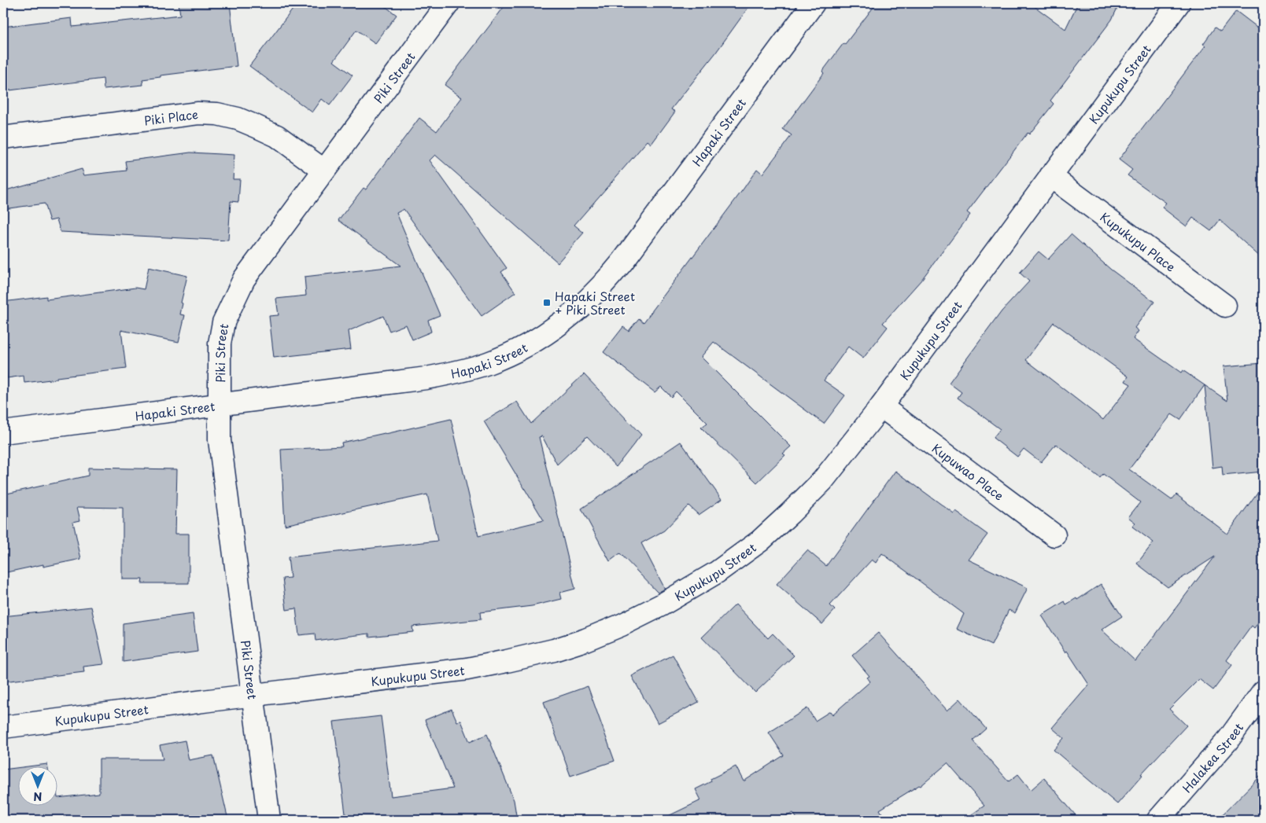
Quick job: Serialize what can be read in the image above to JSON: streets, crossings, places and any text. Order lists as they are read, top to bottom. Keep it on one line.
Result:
{"streets":{"street":["Piki Street","Kupukupu Street","Piki Place","Hapaki Street","Kupukupu Place","Kupuwao Place","Halakea Street"]},"crossings":[["Piki Street","Kupukupu Street"],["Piki Street","Piki Place"],["Piki Street","Hapaki Street"],["Kupukupu Street","Kupukupu Place"],["Kupukupu Street","Kupuwao Place"]],"places":{"transit":["Hapaki Street + Piki Street"]},"north":"bottom"}
